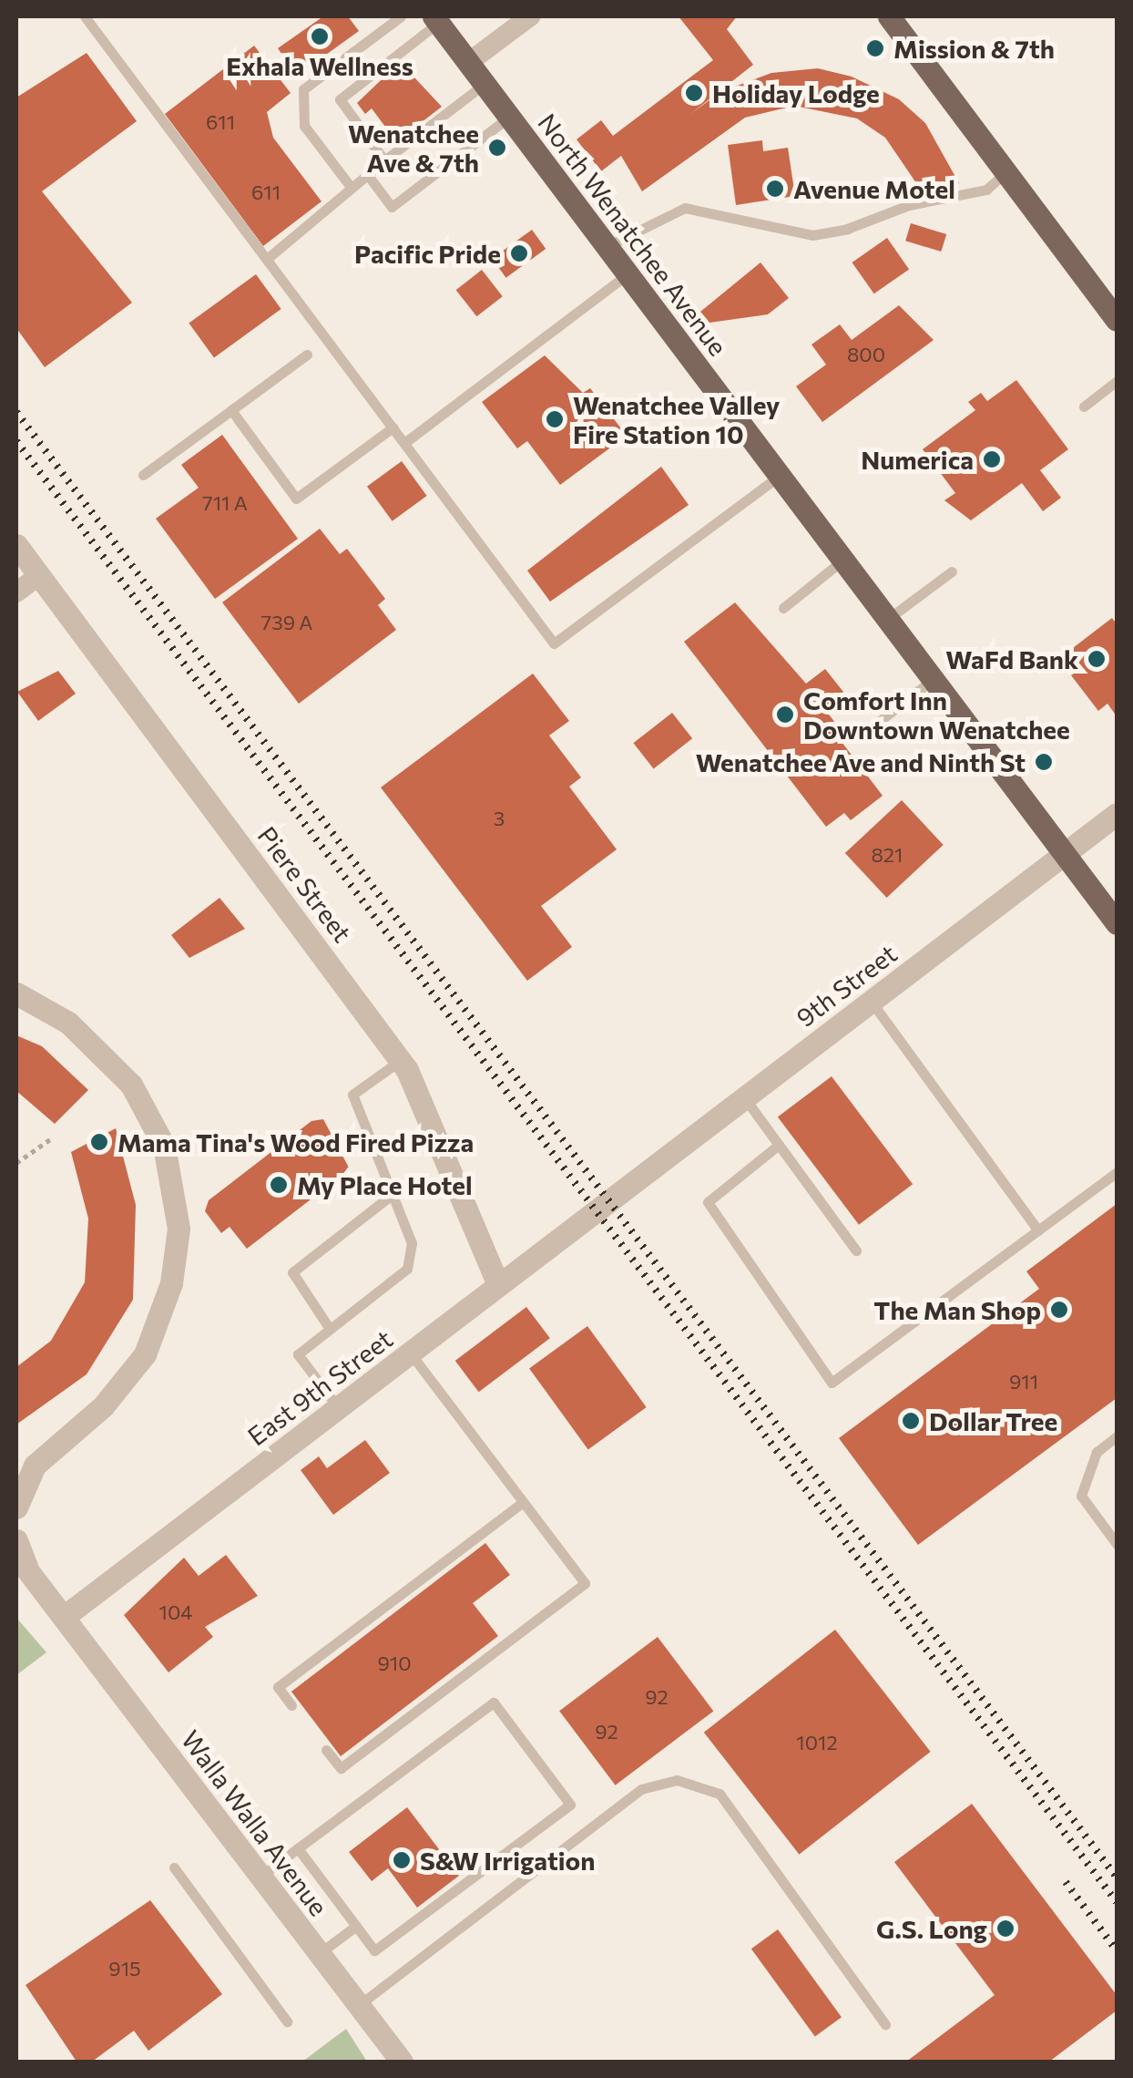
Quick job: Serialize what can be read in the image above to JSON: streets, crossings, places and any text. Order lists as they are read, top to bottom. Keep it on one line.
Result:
{"streets":{"main road":["North Wenatchee Avenue"],"street":["Piere Street","9th Street","East 9th Street","Walla Walla Avenue"]},"crossings":[["North Wenatchee Avenue","9th Street"],["Piere Street","East 9th Street"],["9th Street","East 9th Street"],["East 9th Street","Walla Walla Avenue"]],"places":["Exhala Wellness","Mission & 7th","Holiday Lodge","Wenatchee Ave & 7th","Avenue Motel","Pacific Pride","Wenatchee Valley Fire Station 10","Numerica","WaFd Bank","Comfort Inn Downtown Wenatchee","Wenatchee Ave and Ninth St","Mama Tina's Wood Fired Pizza","My Place Hotel","The Man Shop","Dollar Tree","S&W Irrigation","G.S. Long"],"house_numbers":["611","611","800","711 A","739 A","3","821","911","104","910","92","92","1012","915"]}
